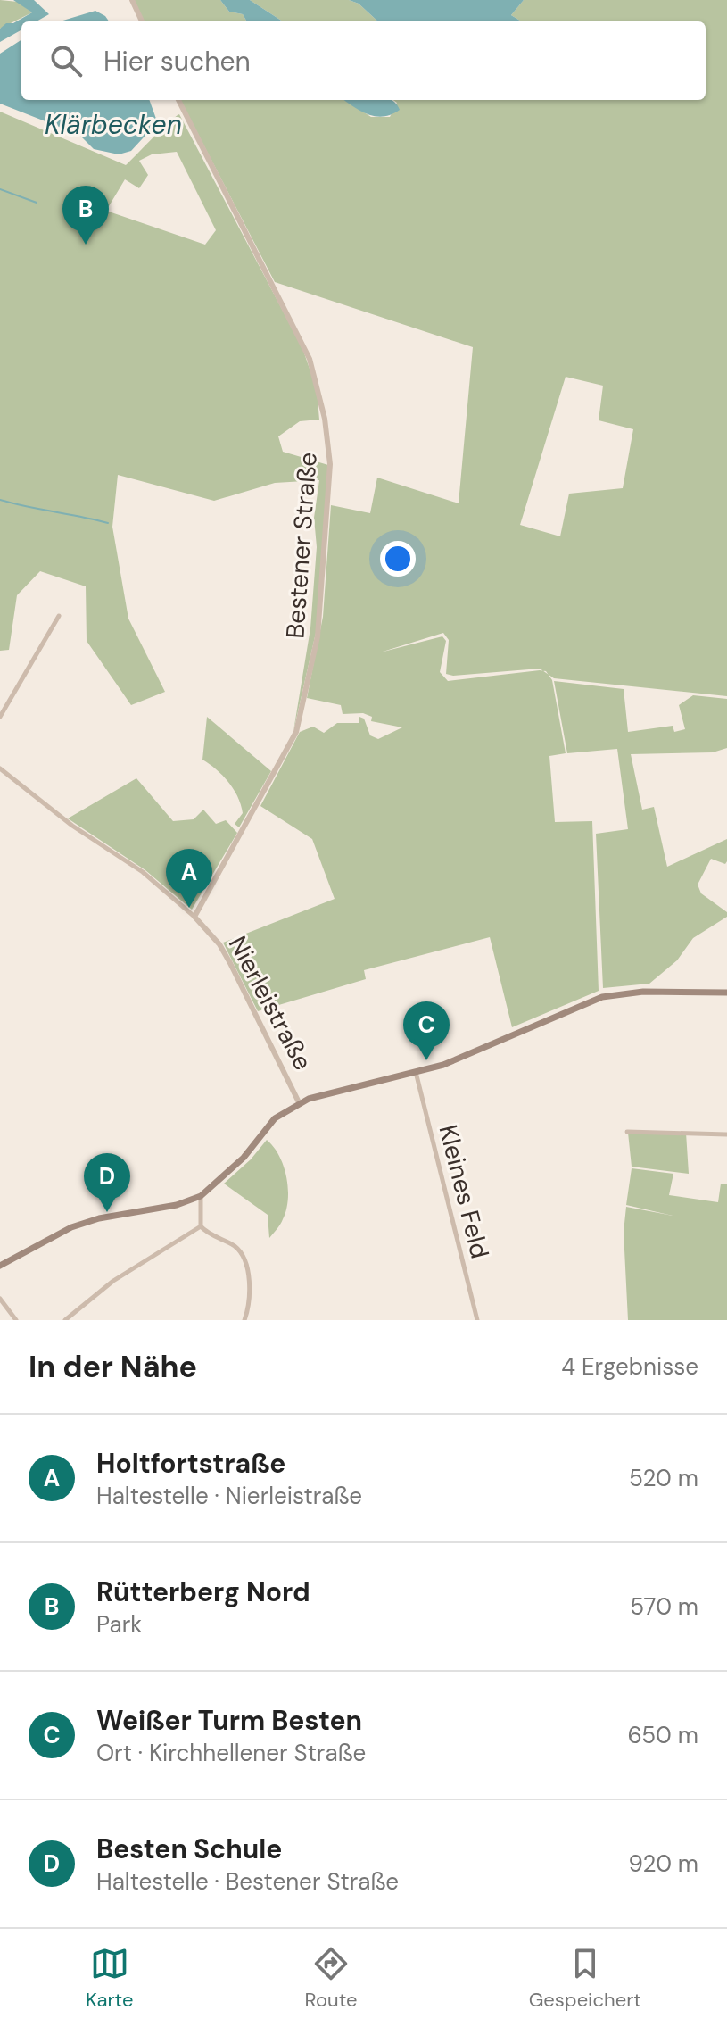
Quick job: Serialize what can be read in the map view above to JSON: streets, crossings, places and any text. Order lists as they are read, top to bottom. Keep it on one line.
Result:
{"streets":{"street":["Bestener Straße","Nierleistraße","Kleines Feld"]},"crossings":[["Bestener Straße","Nierleistraße"]],"water":["Klärbecken"],"page":{"search":"Hier suchen","pins":["B","A","C","D"],"heading":["In der Nähe","4 Ergebnisse"],"list":[{"mark":"A","name":"Holtfortstraße","note":"Haltestelle · Nierleistraße","value":"520 m"},{"mark":"B","name":"Rütterberg Nord","note":"Park","value":"570 m"},{"mark":"C","name":"Weißer Turm Besten","note":"Ort · Kirchhellener Straße","value":"650 m"},{"mark":"D","name":"Besten Schule","note":"Haltestelle · Bestener Straße","value":"920 m"}],"nav":["Karte","Route","Gespeichert"]}}
